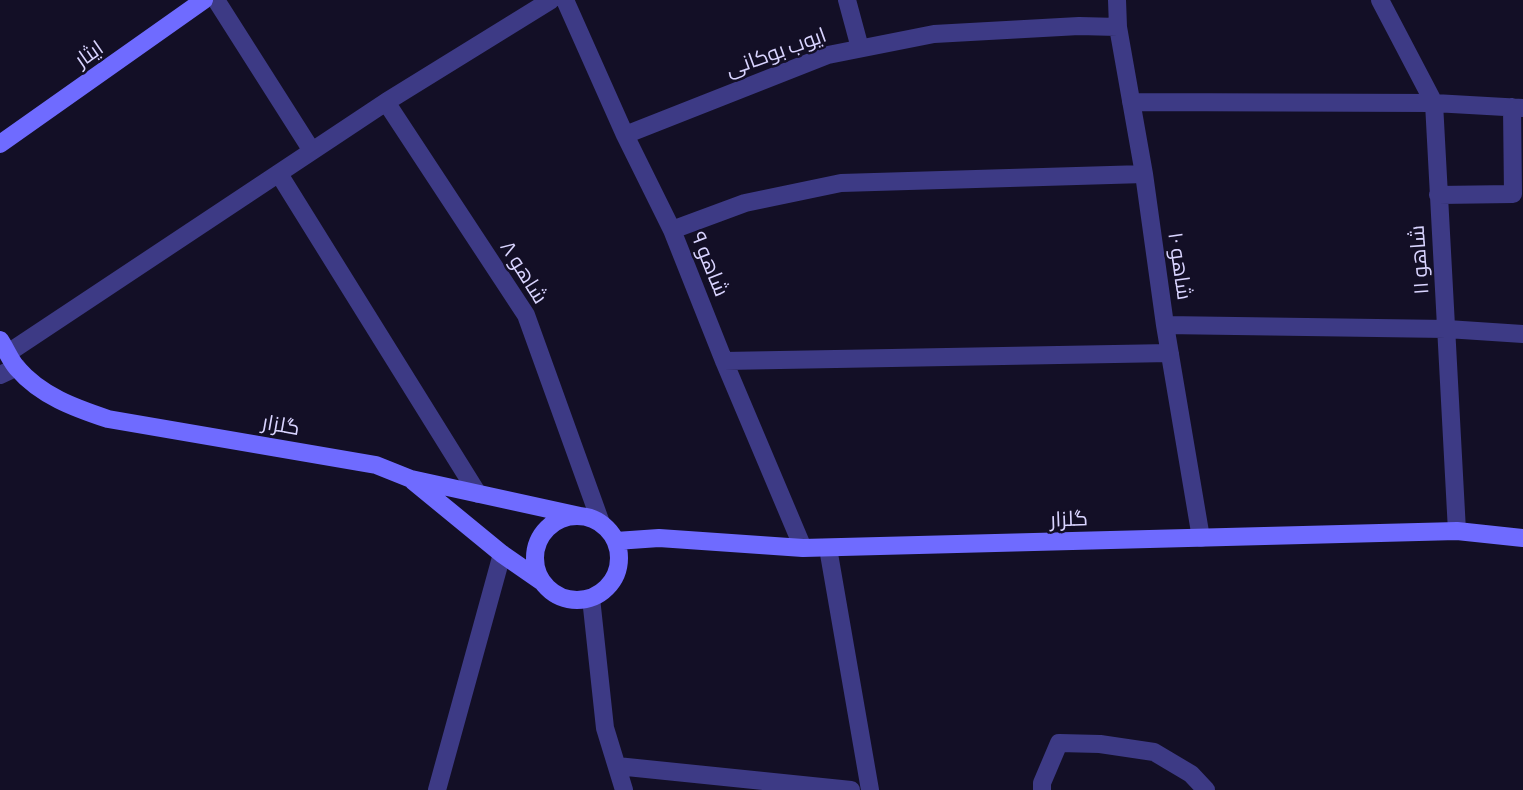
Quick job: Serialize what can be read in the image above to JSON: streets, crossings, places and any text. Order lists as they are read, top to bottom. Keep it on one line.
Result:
{"streets":{"street":["ایوب بوکانی","ایثار","شاهو ۱۱","شاهو ۹","شاهو ۱۰","شاهو ۸","گلزار"]},"crossings":[["ایوب بوکانی","شاهو ۹"],["ایوب بوکانی","شاهو ۱۰"],["شاهو ۱۱","گلزار"],["شاهو ۹","گلزار"],["شاهو ۱۰","گلزار"],["شاهو ۸","گلزار"]]}
